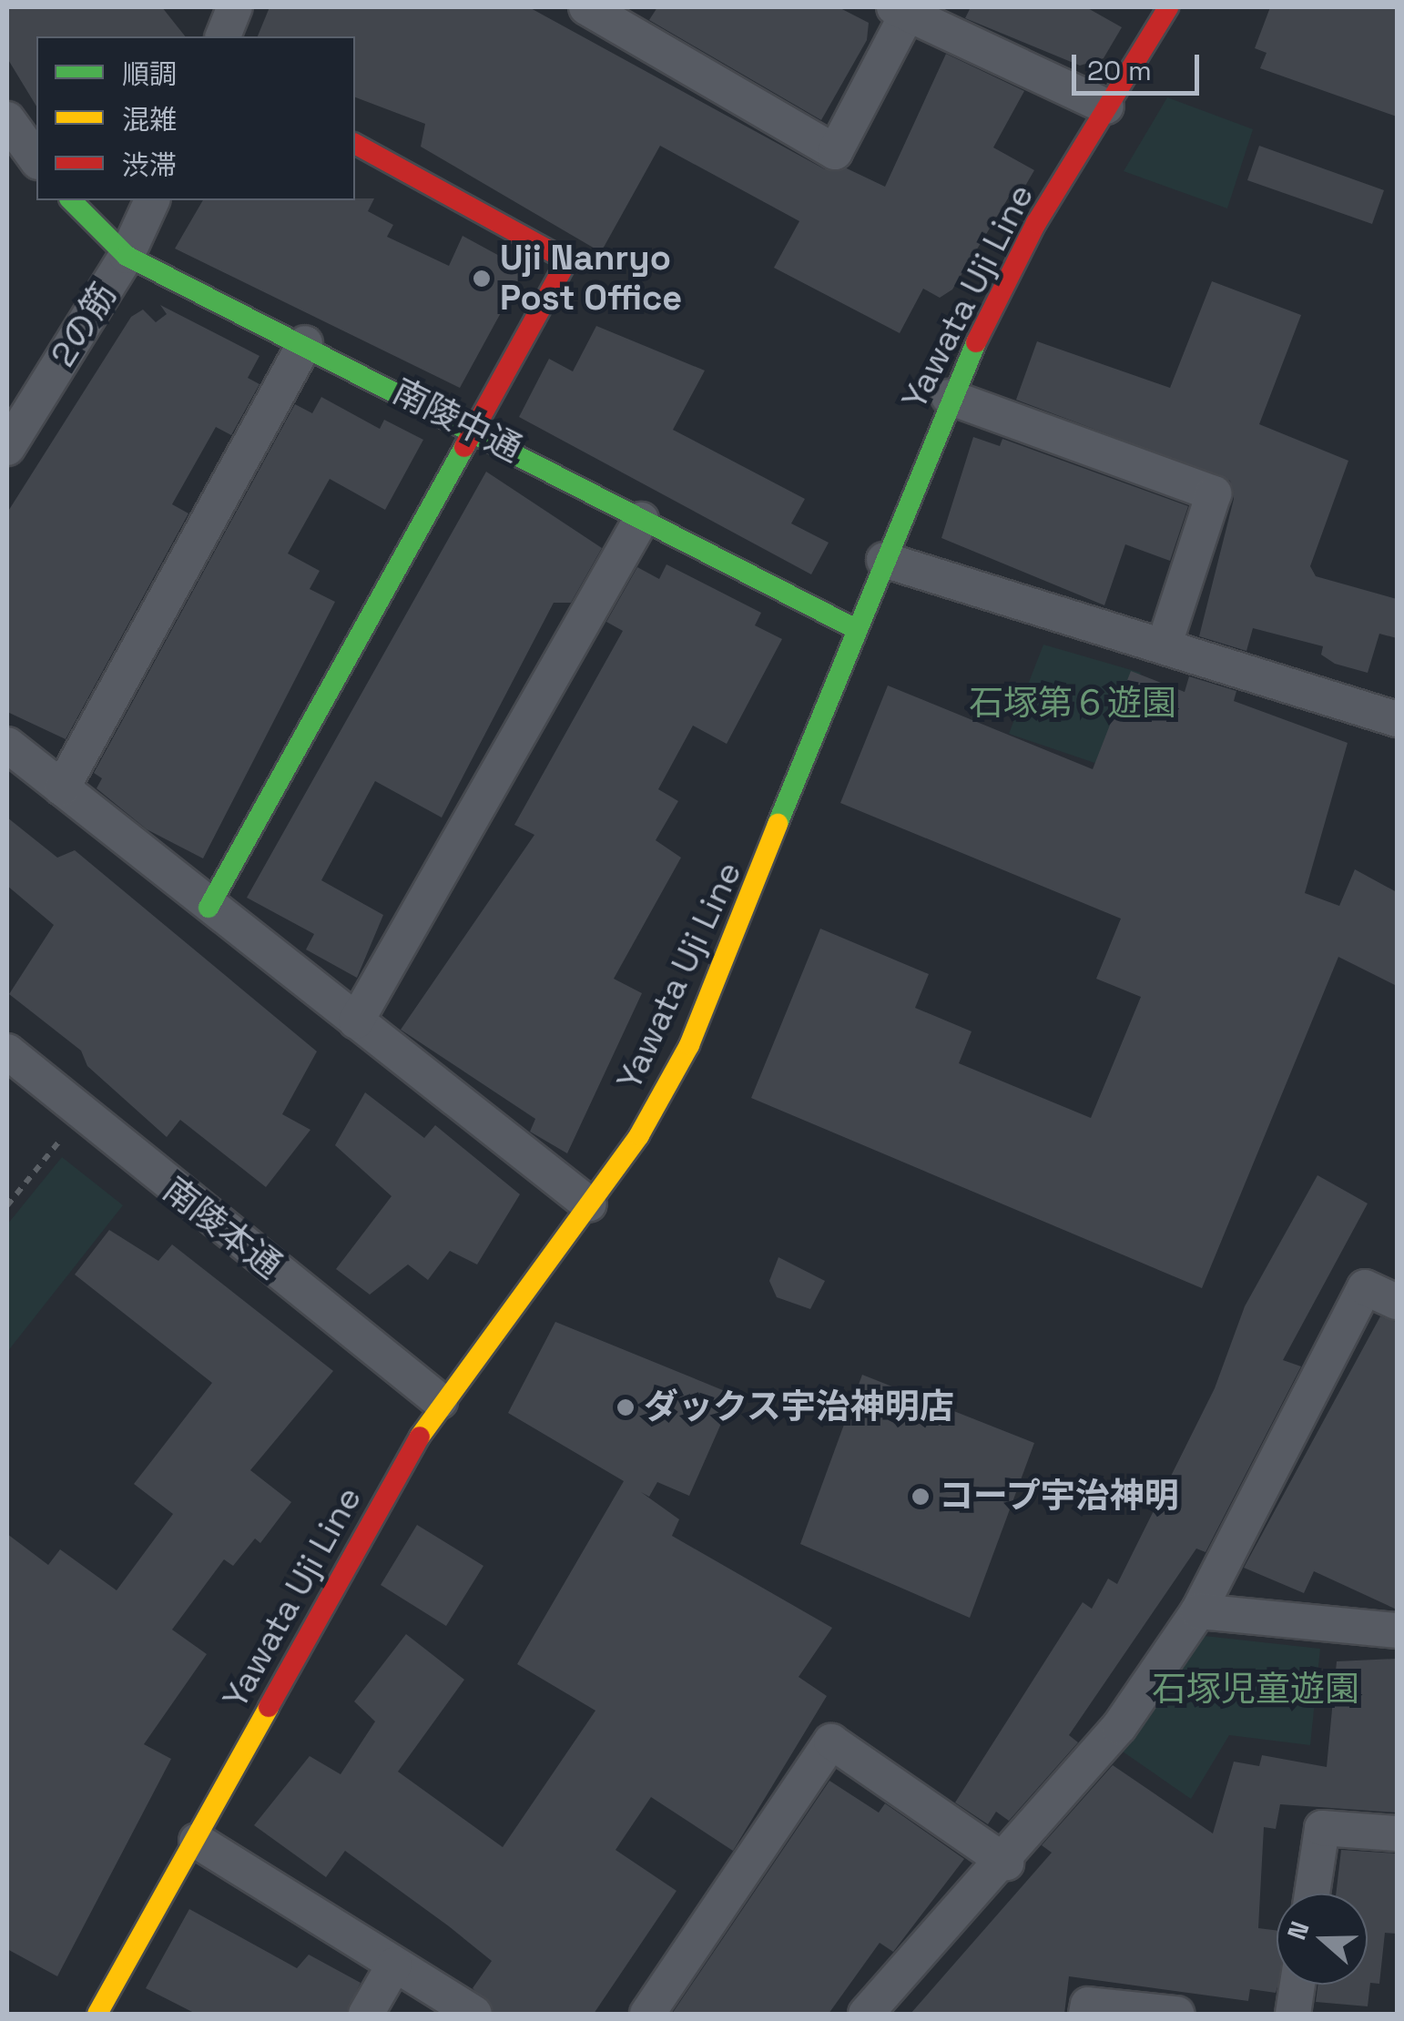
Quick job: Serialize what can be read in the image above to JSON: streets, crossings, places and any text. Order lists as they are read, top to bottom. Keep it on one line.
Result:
{"streets":{"main road":["Yawata Uji Line","南陵中通"],"street":["2の筋","南陵本通"]},"crossings":[["Yawata Uji Line","南陵中通"],["Yawata Uji Line","南陵本通"],["2の筋","南陵中通"]],"parks":["石塚第６遊園","石塚児童遊園"],"places":["Uji Nanryo Post Office","ダックス宇治神明店","コープ宇治神明"],"legend":["順調","混雑","渋滞"],"scale_bar":"20 m","north":"left"}
